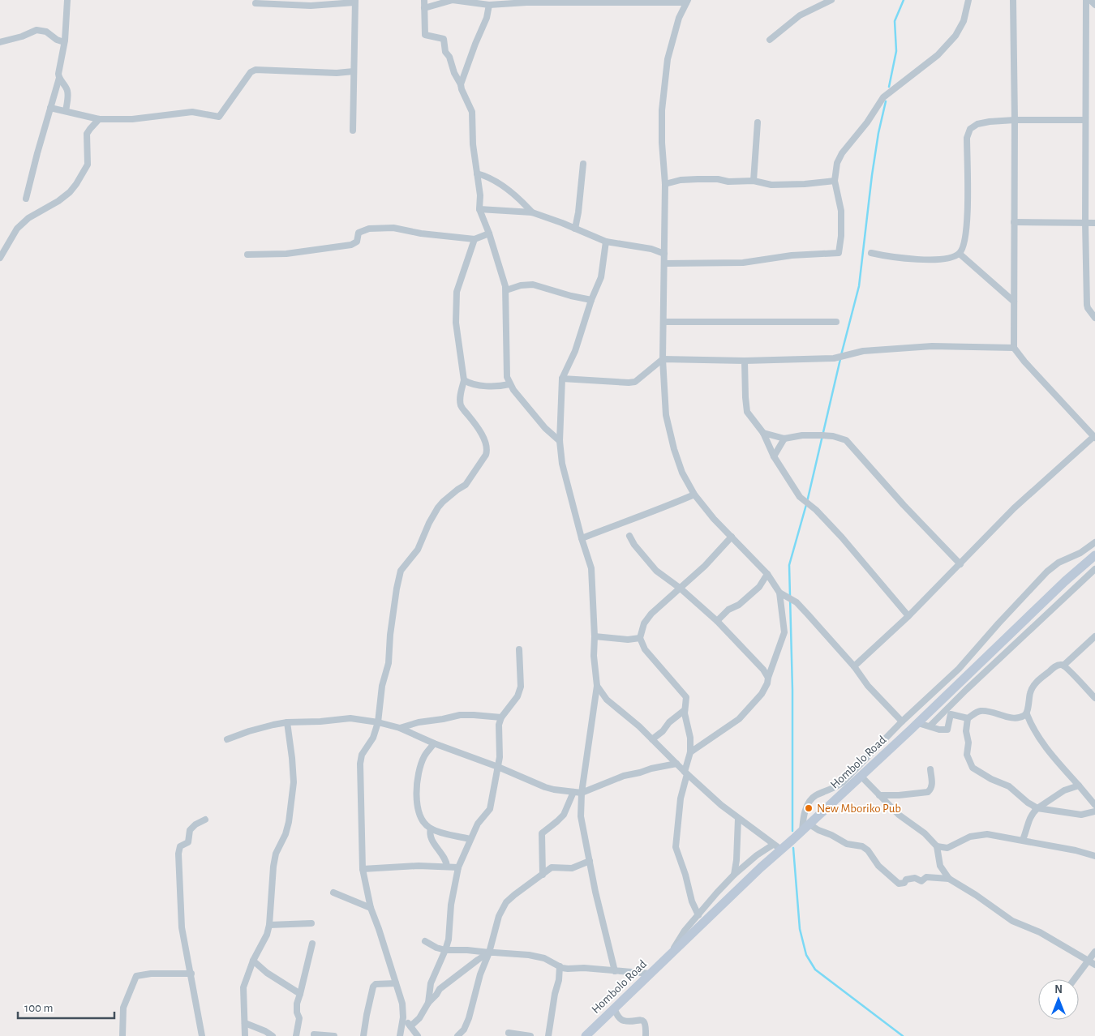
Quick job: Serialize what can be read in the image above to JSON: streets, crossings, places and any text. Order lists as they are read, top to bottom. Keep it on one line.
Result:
{"streets":{"street":["Hombolo Road"]},"places":["New Mboriko Pub"],"scale_bar":"100 m","north":"top"}
